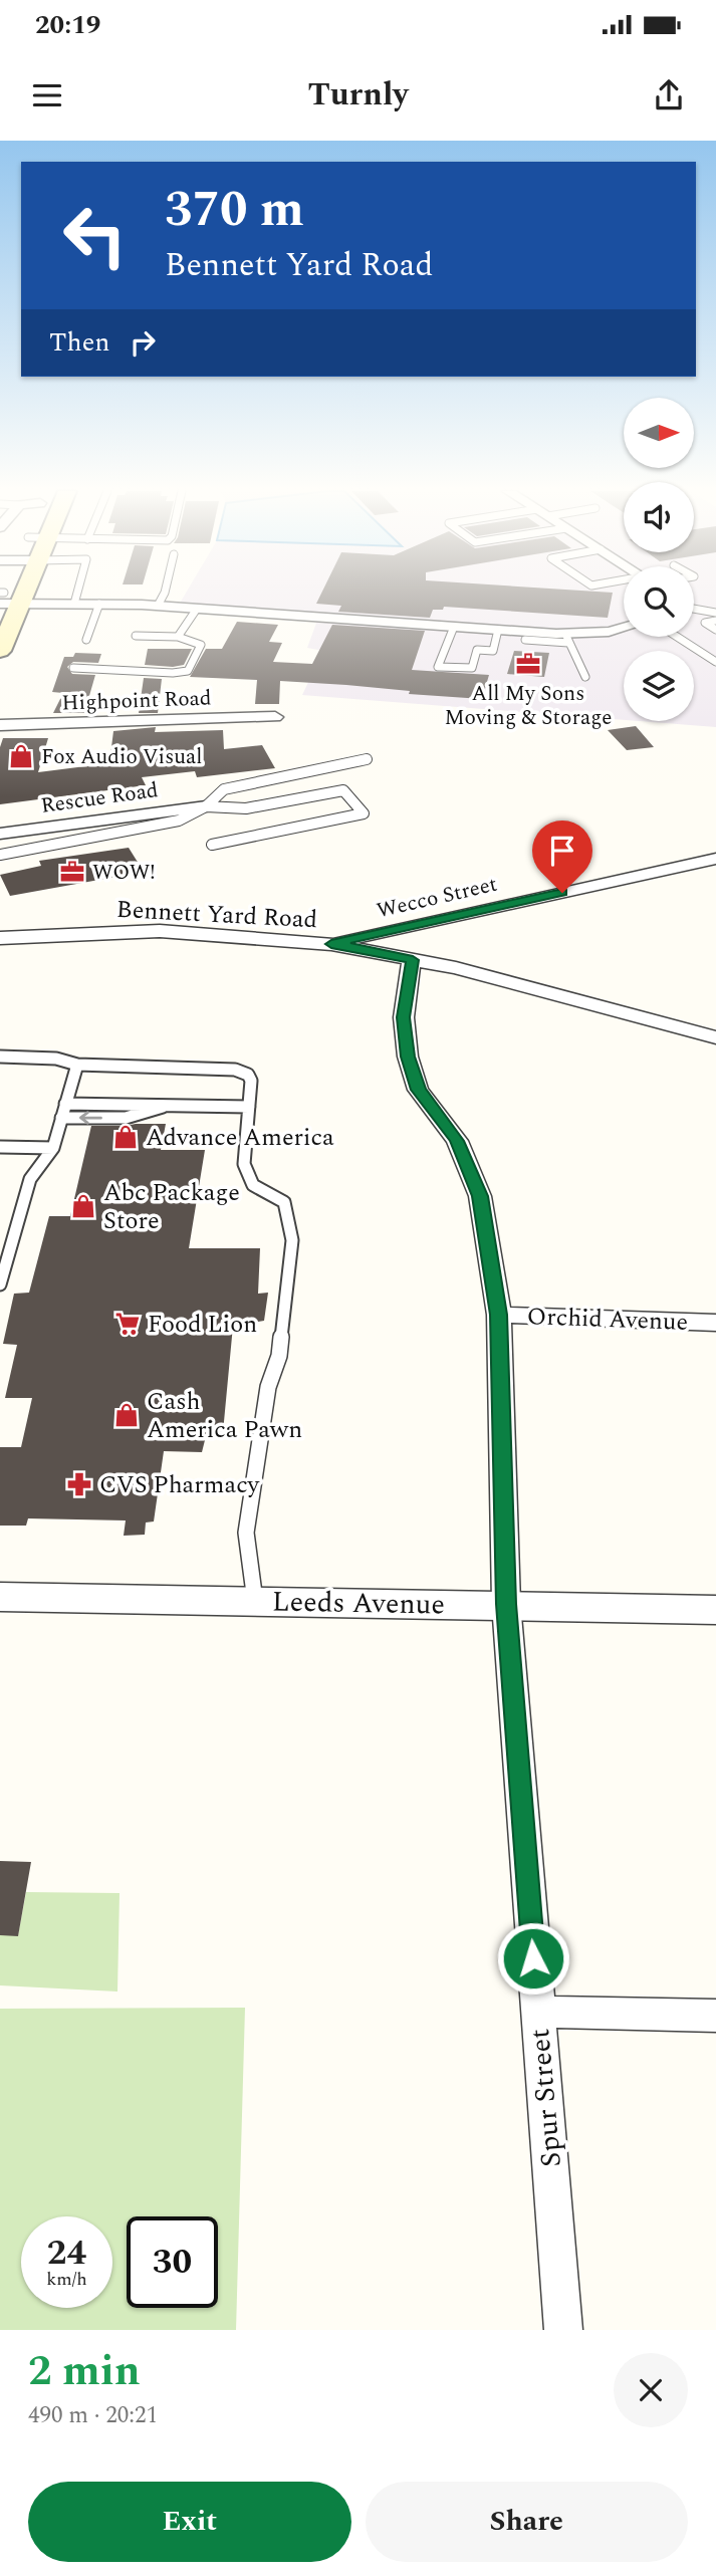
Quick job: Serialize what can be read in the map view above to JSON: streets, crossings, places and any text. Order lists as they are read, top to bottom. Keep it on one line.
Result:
{"streets":{"street":["Highpoint Road","Rescue Road","Wecco Street","Bennett Yard Road","Orchid Avenue","Leeds Avenue","Spur Street"]},"crossings":[["Wecco Street","Bennett Yard Road"],["Bennett Yard Road","Spur Street"],["Orchid Avenue","Spur Street"],["Leeds Avenue","Spur Street"]],"places":{"office":["All My Sons Moving & Storage","WOW!"],"shop":["Fox Audio Visual","Advance America","Abc Package Store","Cash America Pawn"],"supermarket":["Food Lion"],"pharmacy":["CVS Pharmacy"]},"north":"right","page":{"status":"20:19","header":"Turnly","turn":["370 m","Bennett Yard Road"],"then":"Then","speed":"24 km/h","limit":"30","heading":["2 min","490 m · 20:21"],"buttons":["Exit","Share"]}}
